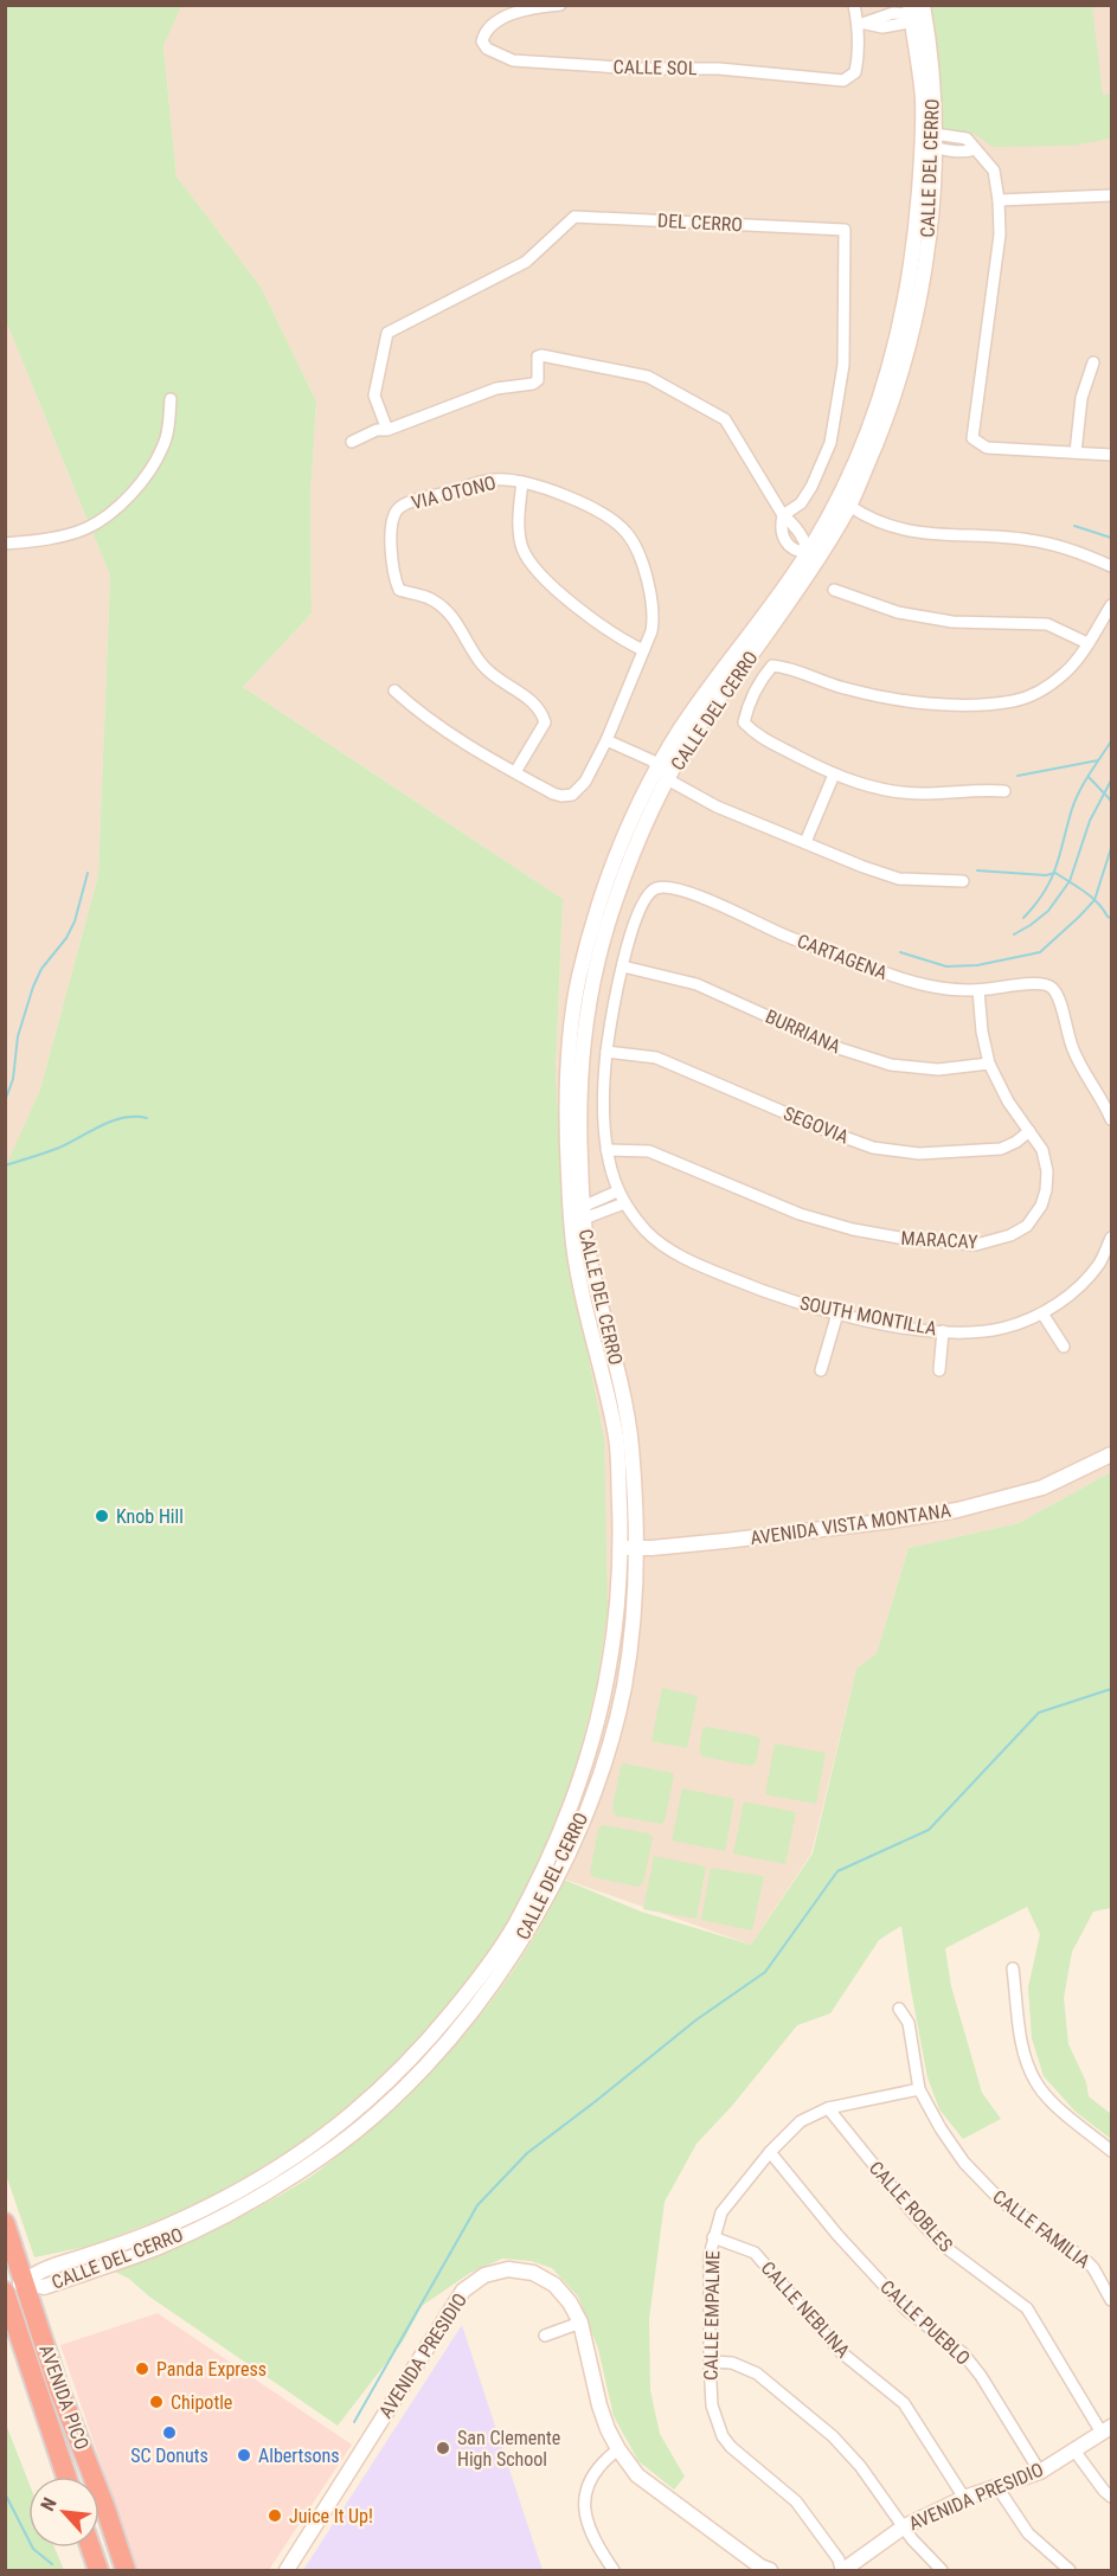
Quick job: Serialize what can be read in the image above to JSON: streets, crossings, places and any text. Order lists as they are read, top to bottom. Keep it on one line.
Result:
{"streets":{"highway":["AVENIDA PICO"],"main road":["CALLE DEL CERRO","AVENIDA VISTA MONTANA","AVENIDA PRESIDIO"],"street":["CALLE SOL","DEL CERRO","VIA OTONO","CARTAGENA","BURRIANA","SEGOVIA","MARACAY","SOUTH MONTILLA","CALLE ROBLES","CALLE FAMILIA","CALLE NEBLINA","CALLE EMPALME","CALLE PUEBLO"]},"crossings":[["CALLE DEL CERRO","AVENIDA VISTA MONTANA"],["CALLE DEL CERRO","AVENIDA PICO"],["CARTAGENA","BURRIANA"],["CARTAGENA","MARACAY"],["BURRIANA","MARACAY"],["SEGOVIA","MARACAY"],["CALLE ROBLES","CALLE EMPALME"],["CALLE ROBLES","AVENIDA PRESIDIO"],["CALLE FAMILIA","CALLE EMPALME"],["CALLE NEBLINA","CALLE EMPALME"],["CALLE NEBLINA","AVENIDA PRESIDIO"],["CALLE EMPALME","CALLE PUEBLO"],["CALLE EMPALME","AVENIDA PRESIDIO"],["CALLE PUEBLO","AVENIDA PRESIDIO"]],"places":["Knob Hill","Panda Express","Chipotle","SC Donuts","San Clemente High School","Albertsons","Juice It Up!"],"north":"top left"}
